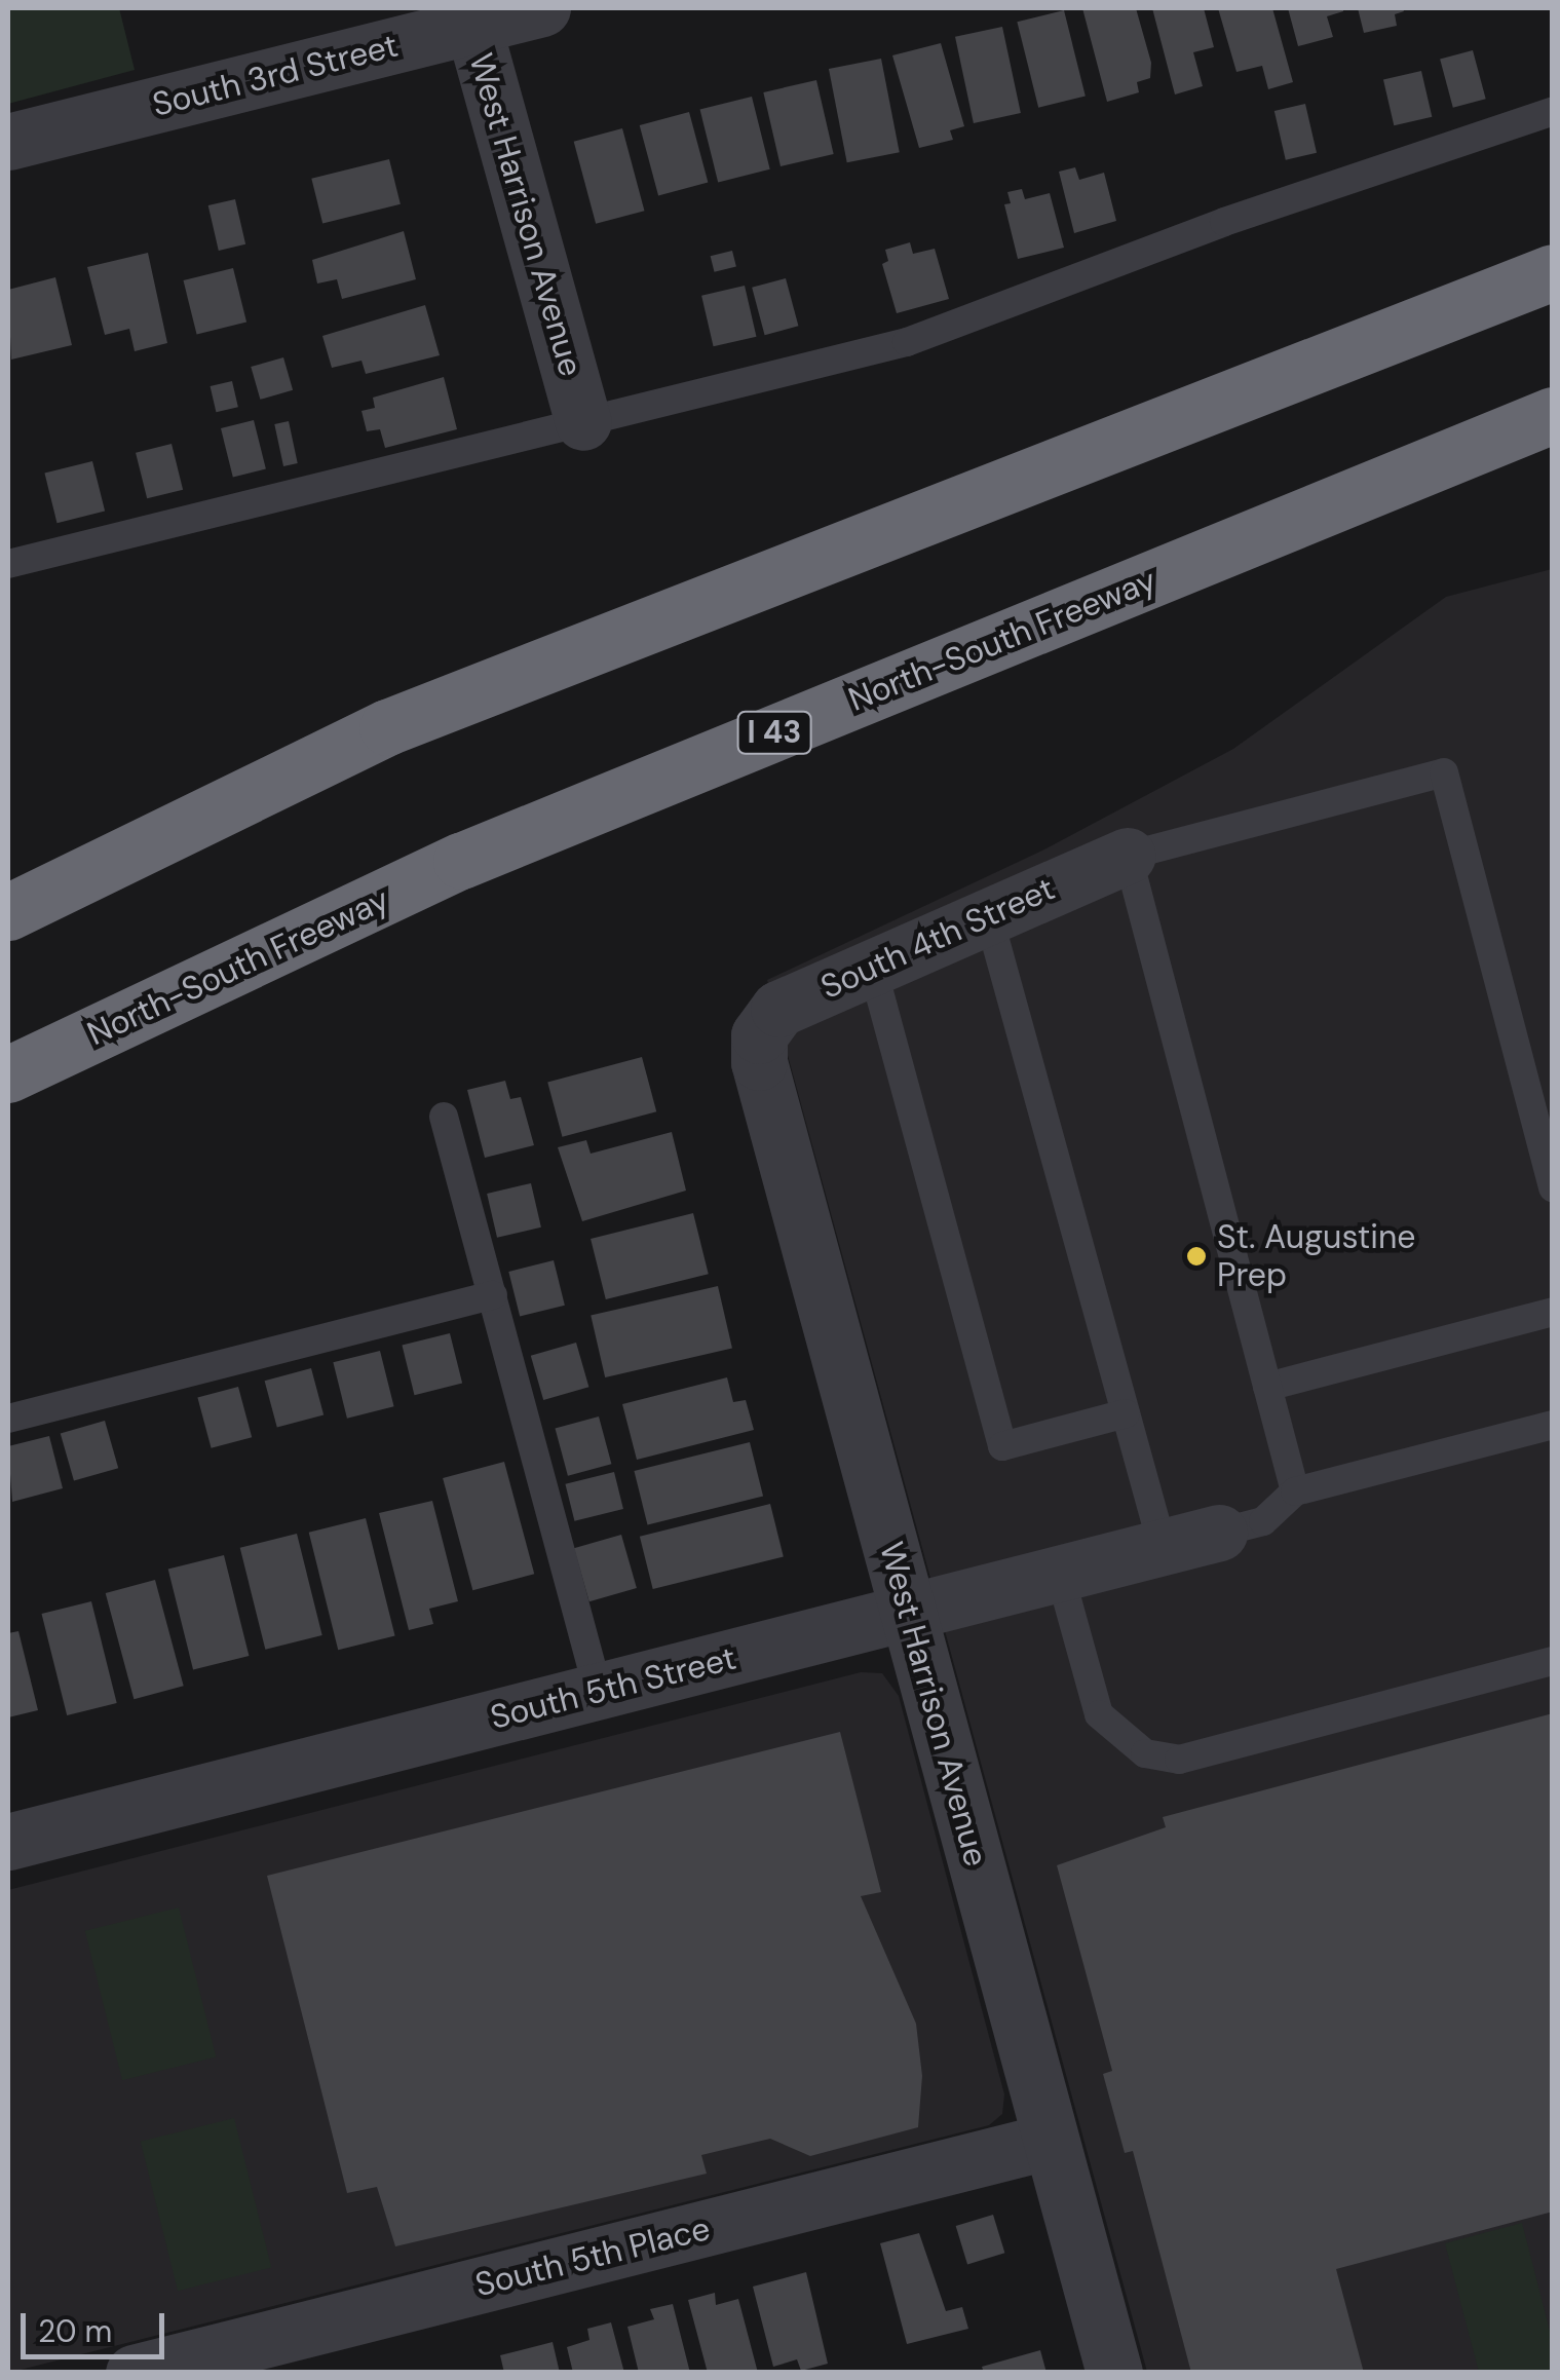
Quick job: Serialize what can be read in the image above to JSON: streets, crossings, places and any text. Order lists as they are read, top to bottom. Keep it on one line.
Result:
{"streets":{"highway":["North-South Freeway","I 43"],"street":["South 3rd Street","West Harrison Avenue","South 4th Street","South 5th Street","South 5th Place"]},"crossings":[["South 3rd Street","West Harrison Avenue"],["West Harrison Avenue","South 4th Street"],["West Harrison Avenue","South 5th Street"],["West Harrison Avenue","South 5th Place"]],"places":["St. Augustine Prep"],"scale_bar":"20 m"}
